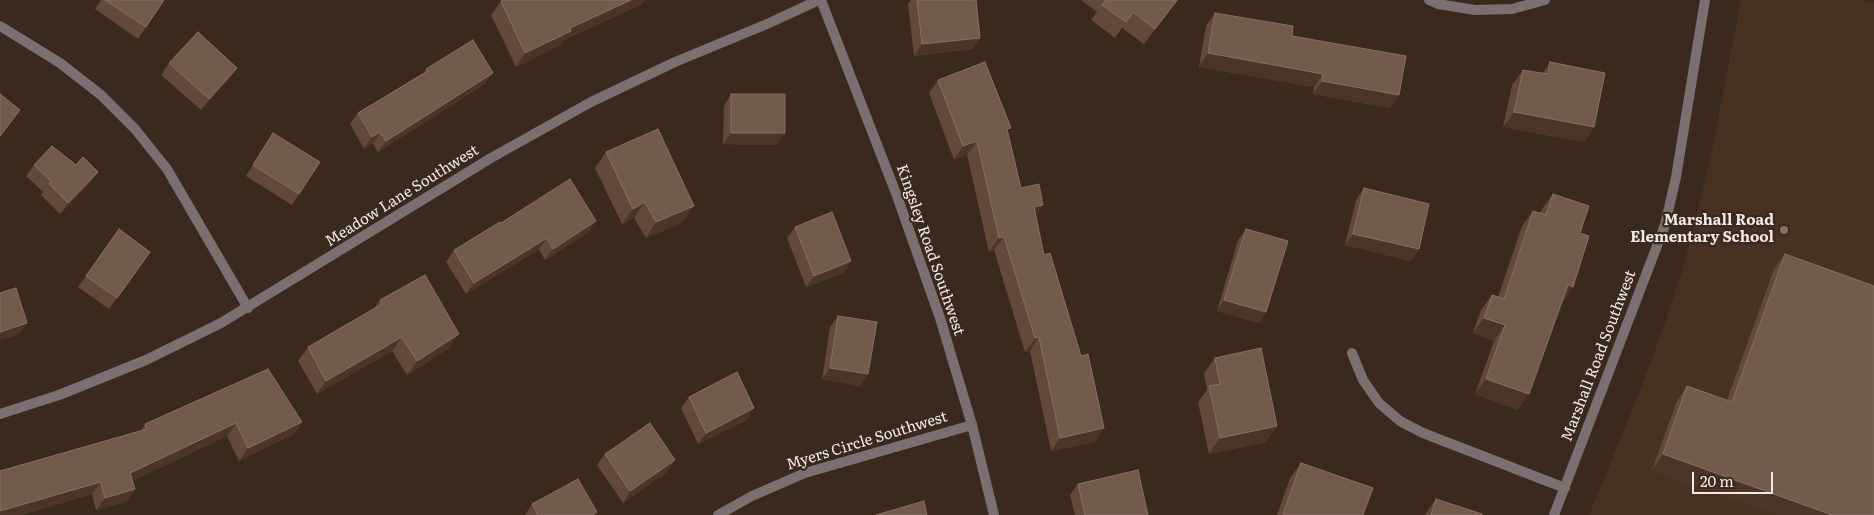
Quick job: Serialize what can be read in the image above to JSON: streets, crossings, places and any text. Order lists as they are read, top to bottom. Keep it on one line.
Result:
{"streets":{"street":["Meadow Lane Southwest","Kingsley Road Southwest","Marshall Road Southwest","Myers Circle Southwest"]},"crossings":[["Meadow Lane Southwest","Kingsley Road Southwest"],["Kingsley Road Southwest","Myers Circle Southwest"]],"places":["Marshall Road Elementary School"],"scale_bar":"20 m"}
